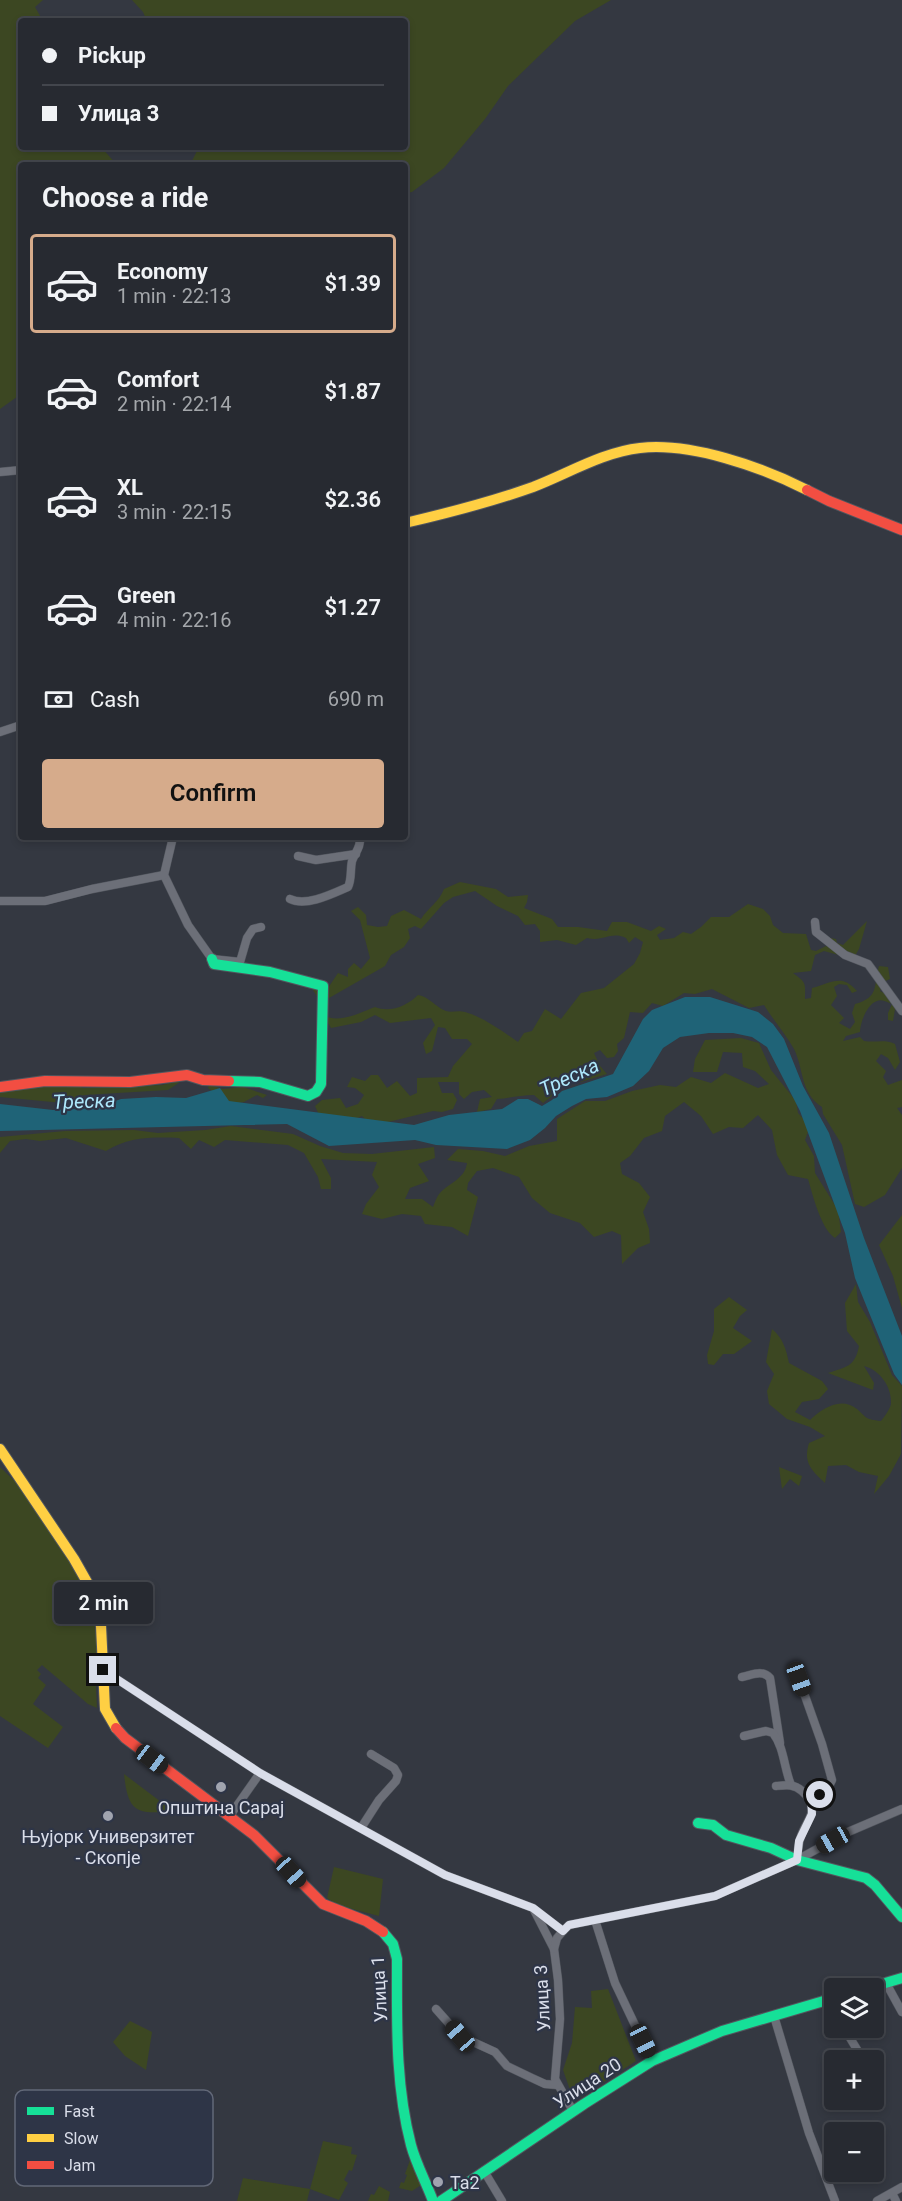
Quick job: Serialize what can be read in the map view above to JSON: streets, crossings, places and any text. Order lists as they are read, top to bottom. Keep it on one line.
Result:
{"streets":{"street":["Улица 1","Улица 3","Улица 20"]},"water":["Треска"],"places":["Општина Сарај","Њујорк Универзитет - Скопје","Ta2"],"legend":["Fast","Slow","Jam"],"page":{"banner":["Pickup","Улица 3"],"heading":"Choose a ride","list":[{"name":"Economy","note":"1 min · 22:13","value":"$1.39"},{"name":"Comfort","note":"2 min · 22:14","value":"$1.87"},{"name":"XL","note":"3 min · 22:15","value":"$2.36"},{"name":"Green","note":"4 min · 22:16","value":"$1.27"}],"pay":["Cash","690 m"],"buttons":"Confirm","bubble":"2 min","map_buttons":["+","−"]}}
